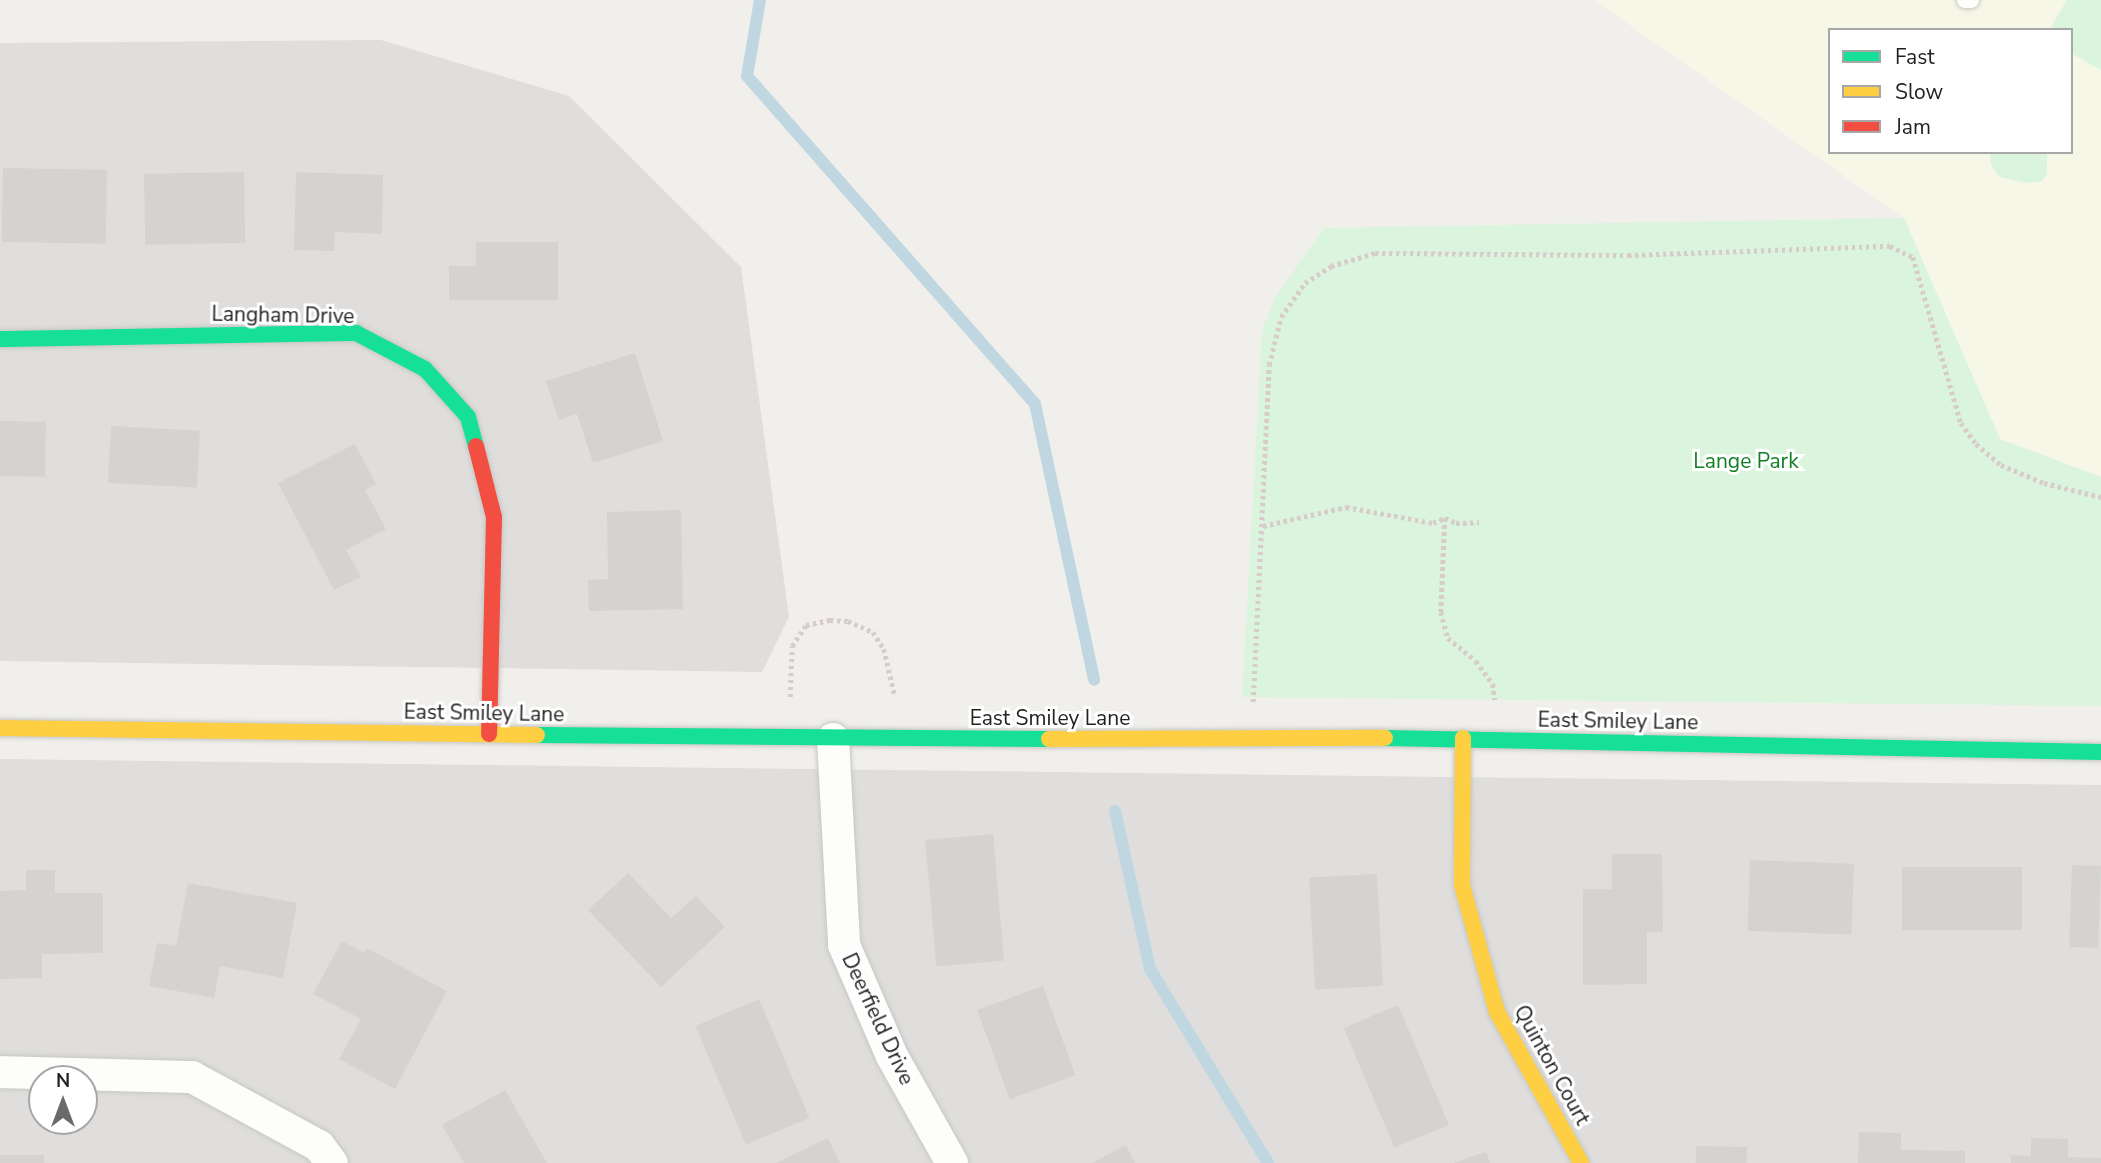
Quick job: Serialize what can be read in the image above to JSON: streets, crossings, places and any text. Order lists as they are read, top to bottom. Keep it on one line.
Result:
{"streets":{"street":["Langham Drive","East Smiley Lane","Deerfield Drive","Quinton Court"]},"crossings":[["Langham Drive","East Smiley Lane"],["East Smiley Lane","Deerfield Drive"],["East Smiley Lane","Quinton Court"]],"parks":["Lange Park"],"legend":["Fast","Slow","Jam"],"north":"top"}
